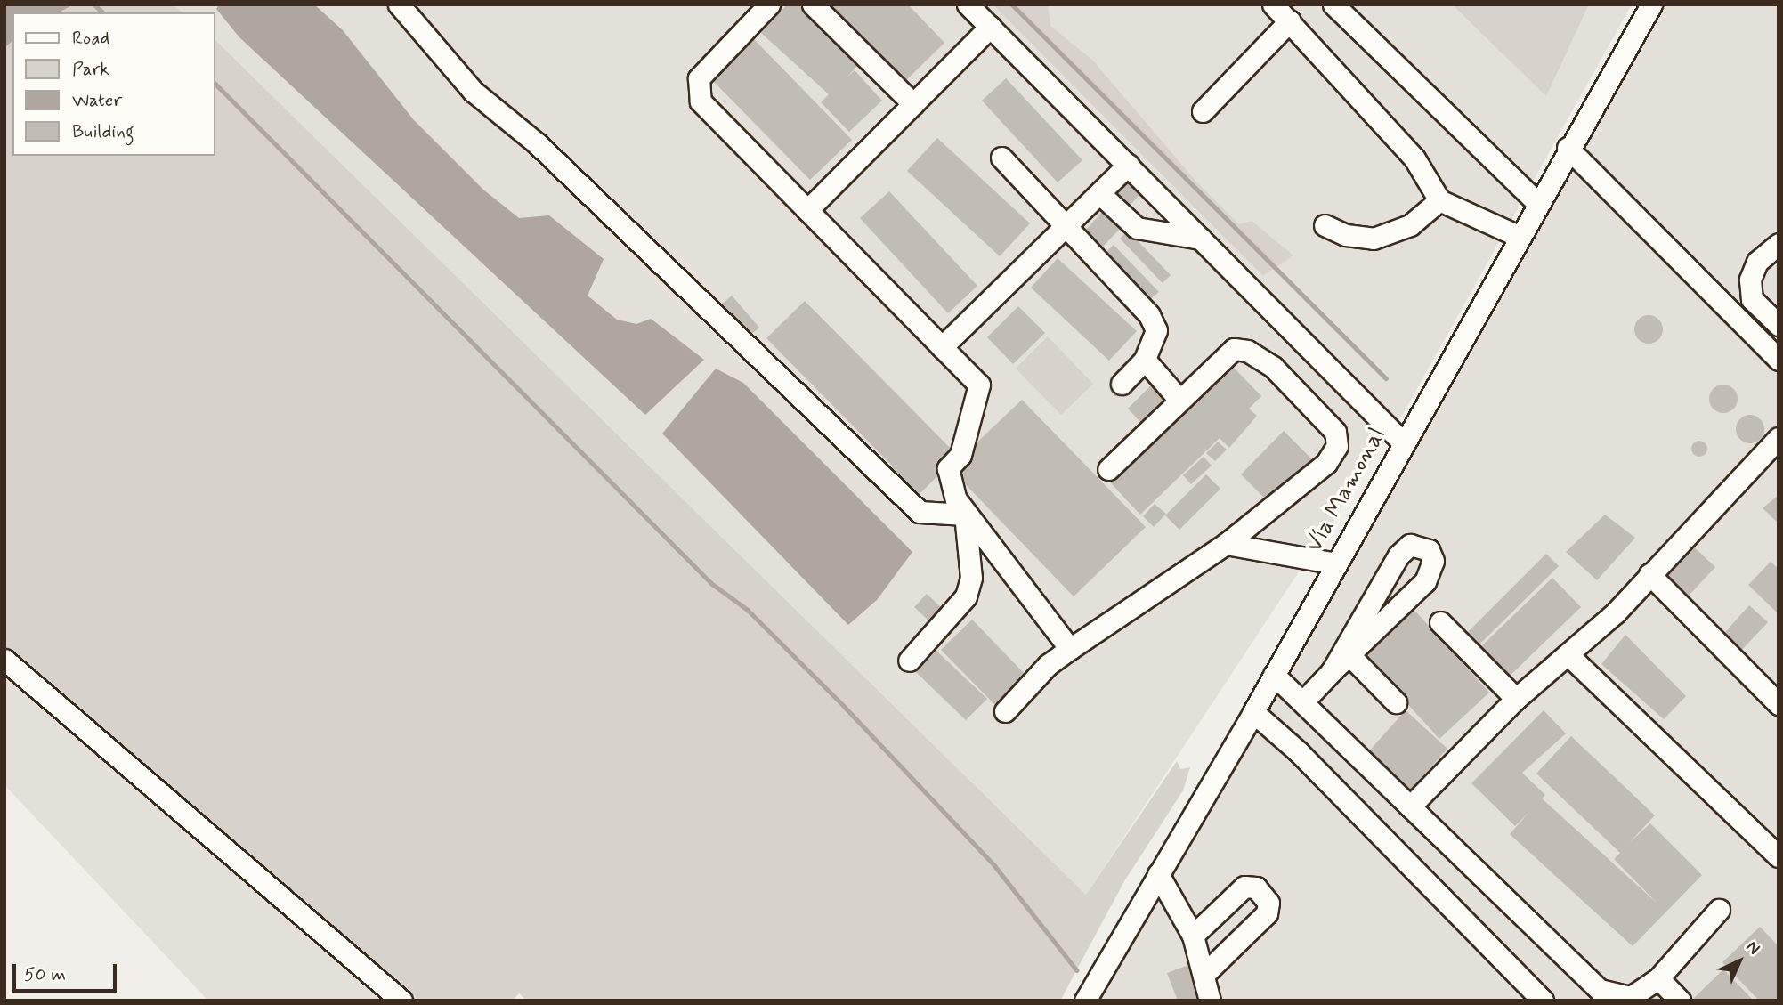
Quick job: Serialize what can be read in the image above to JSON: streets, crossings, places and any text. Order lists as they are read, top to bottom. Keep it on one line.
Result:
{"streets":{"street":["Vía Mamonal"]},"legend":["Road","Park","Water","Building"],"scale_bar":"50 m","north":"top right"}
